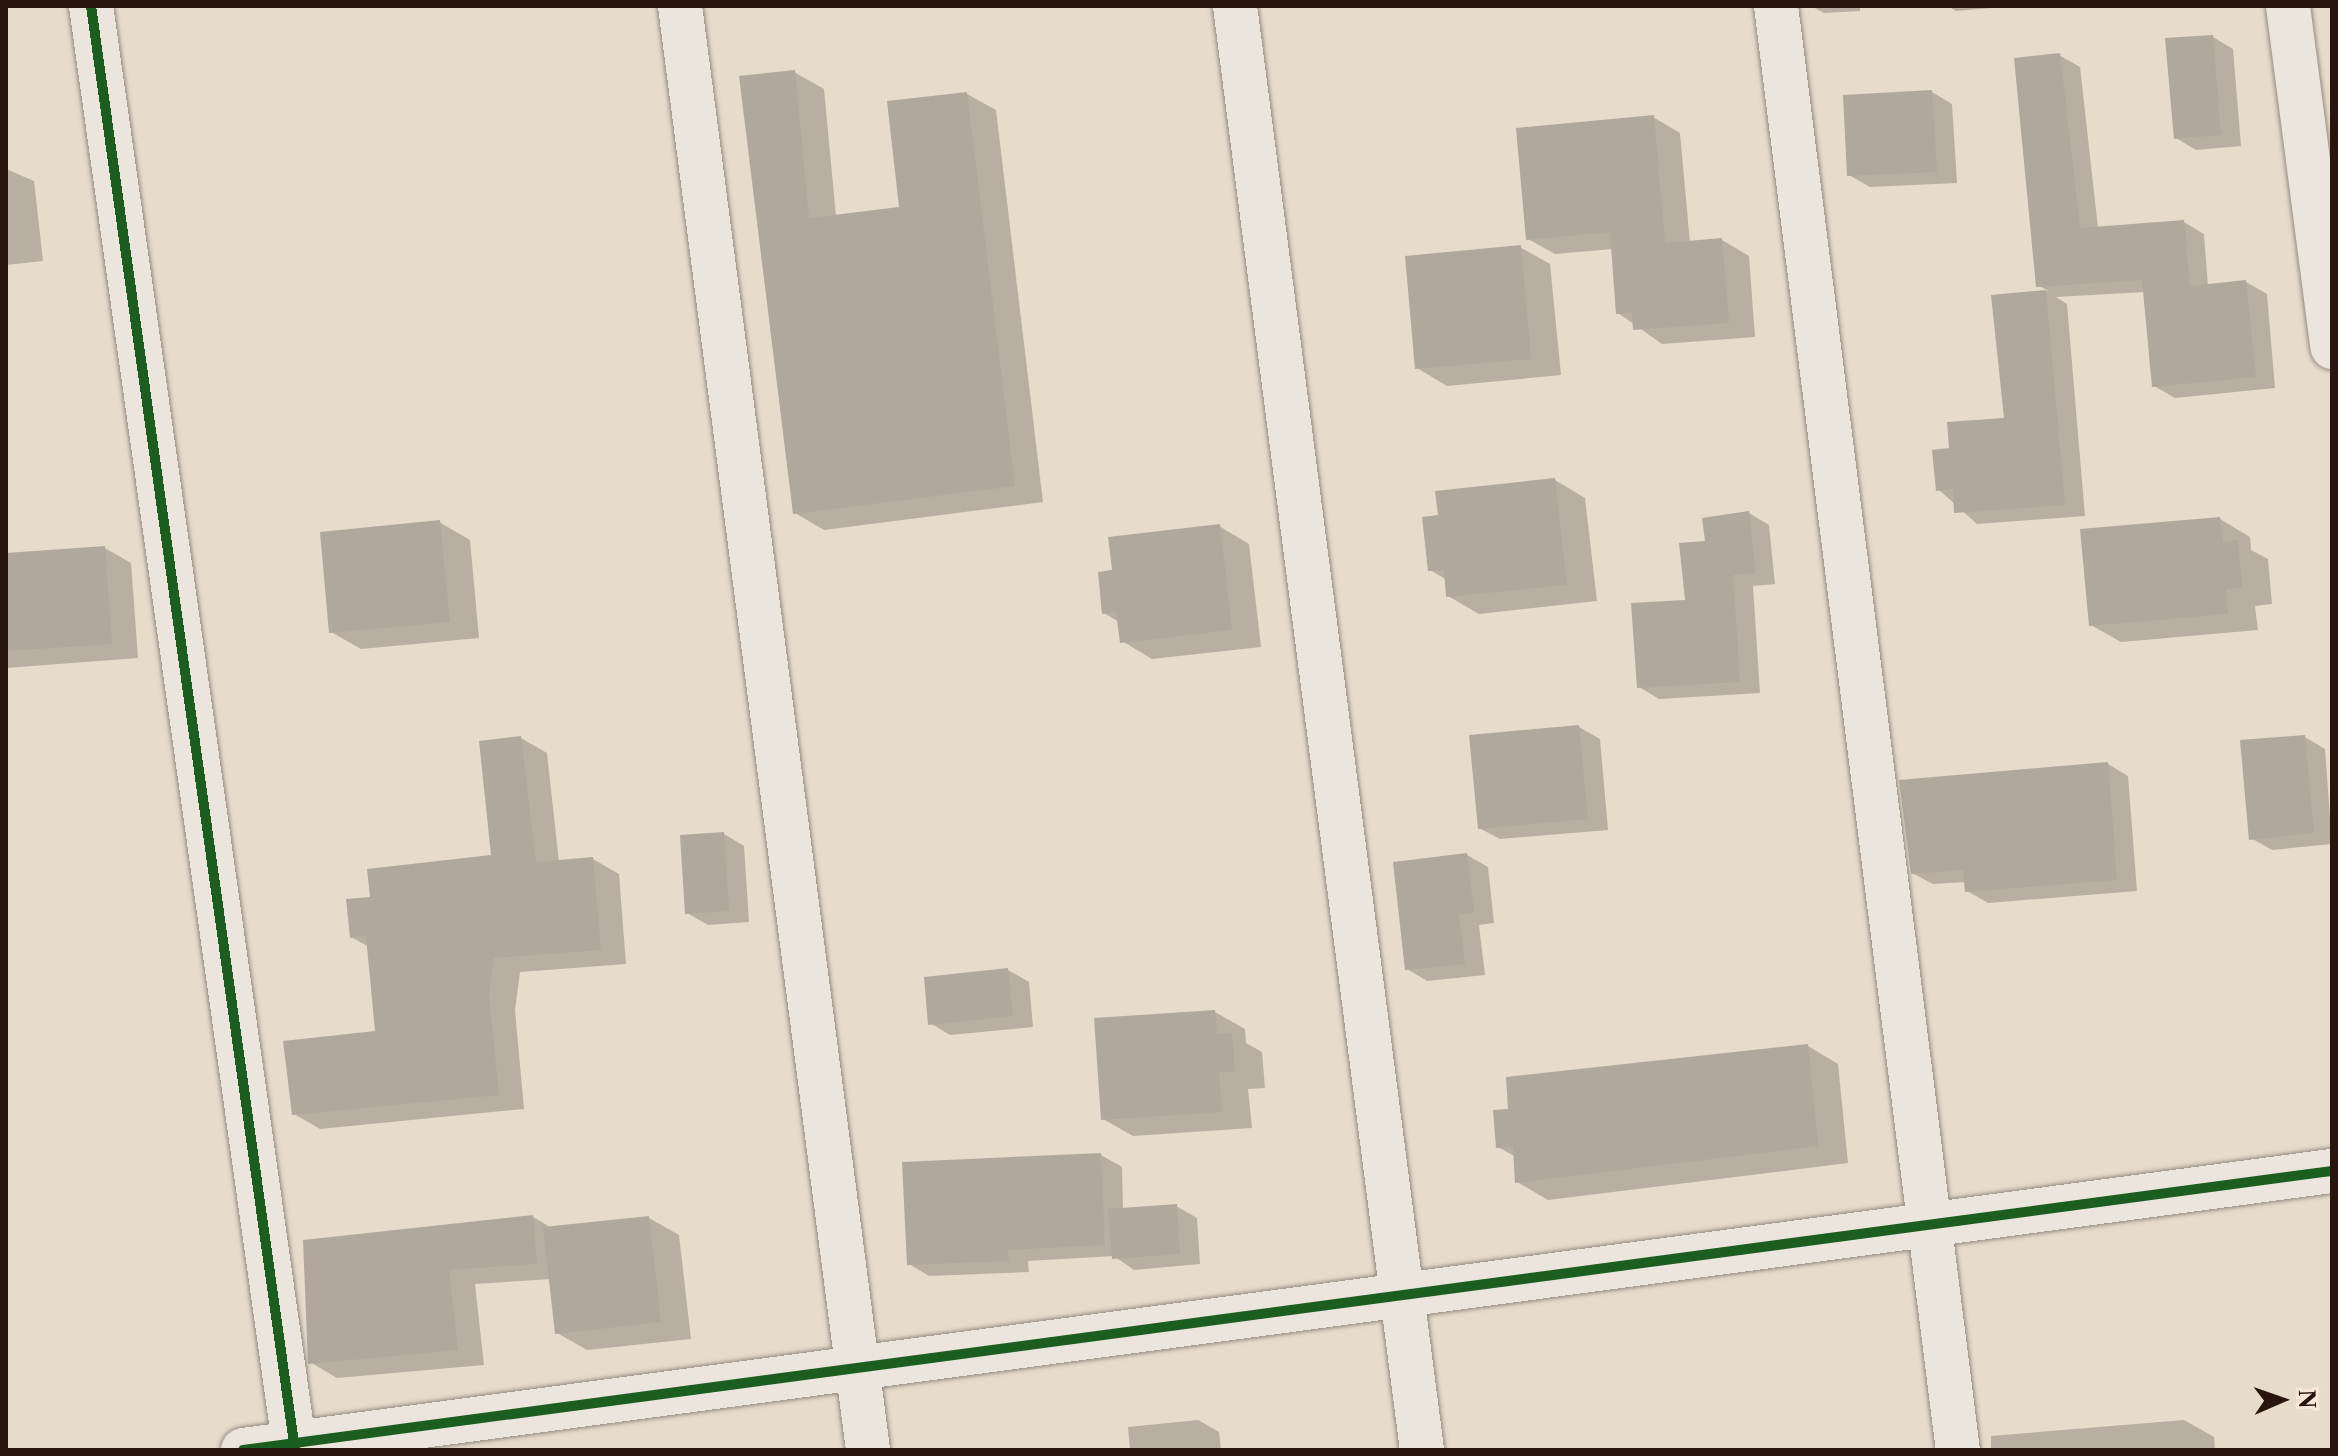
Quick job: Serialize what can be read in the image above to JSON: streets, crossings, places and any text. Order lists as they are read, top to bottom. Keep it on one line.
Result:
{"north":"right"}
